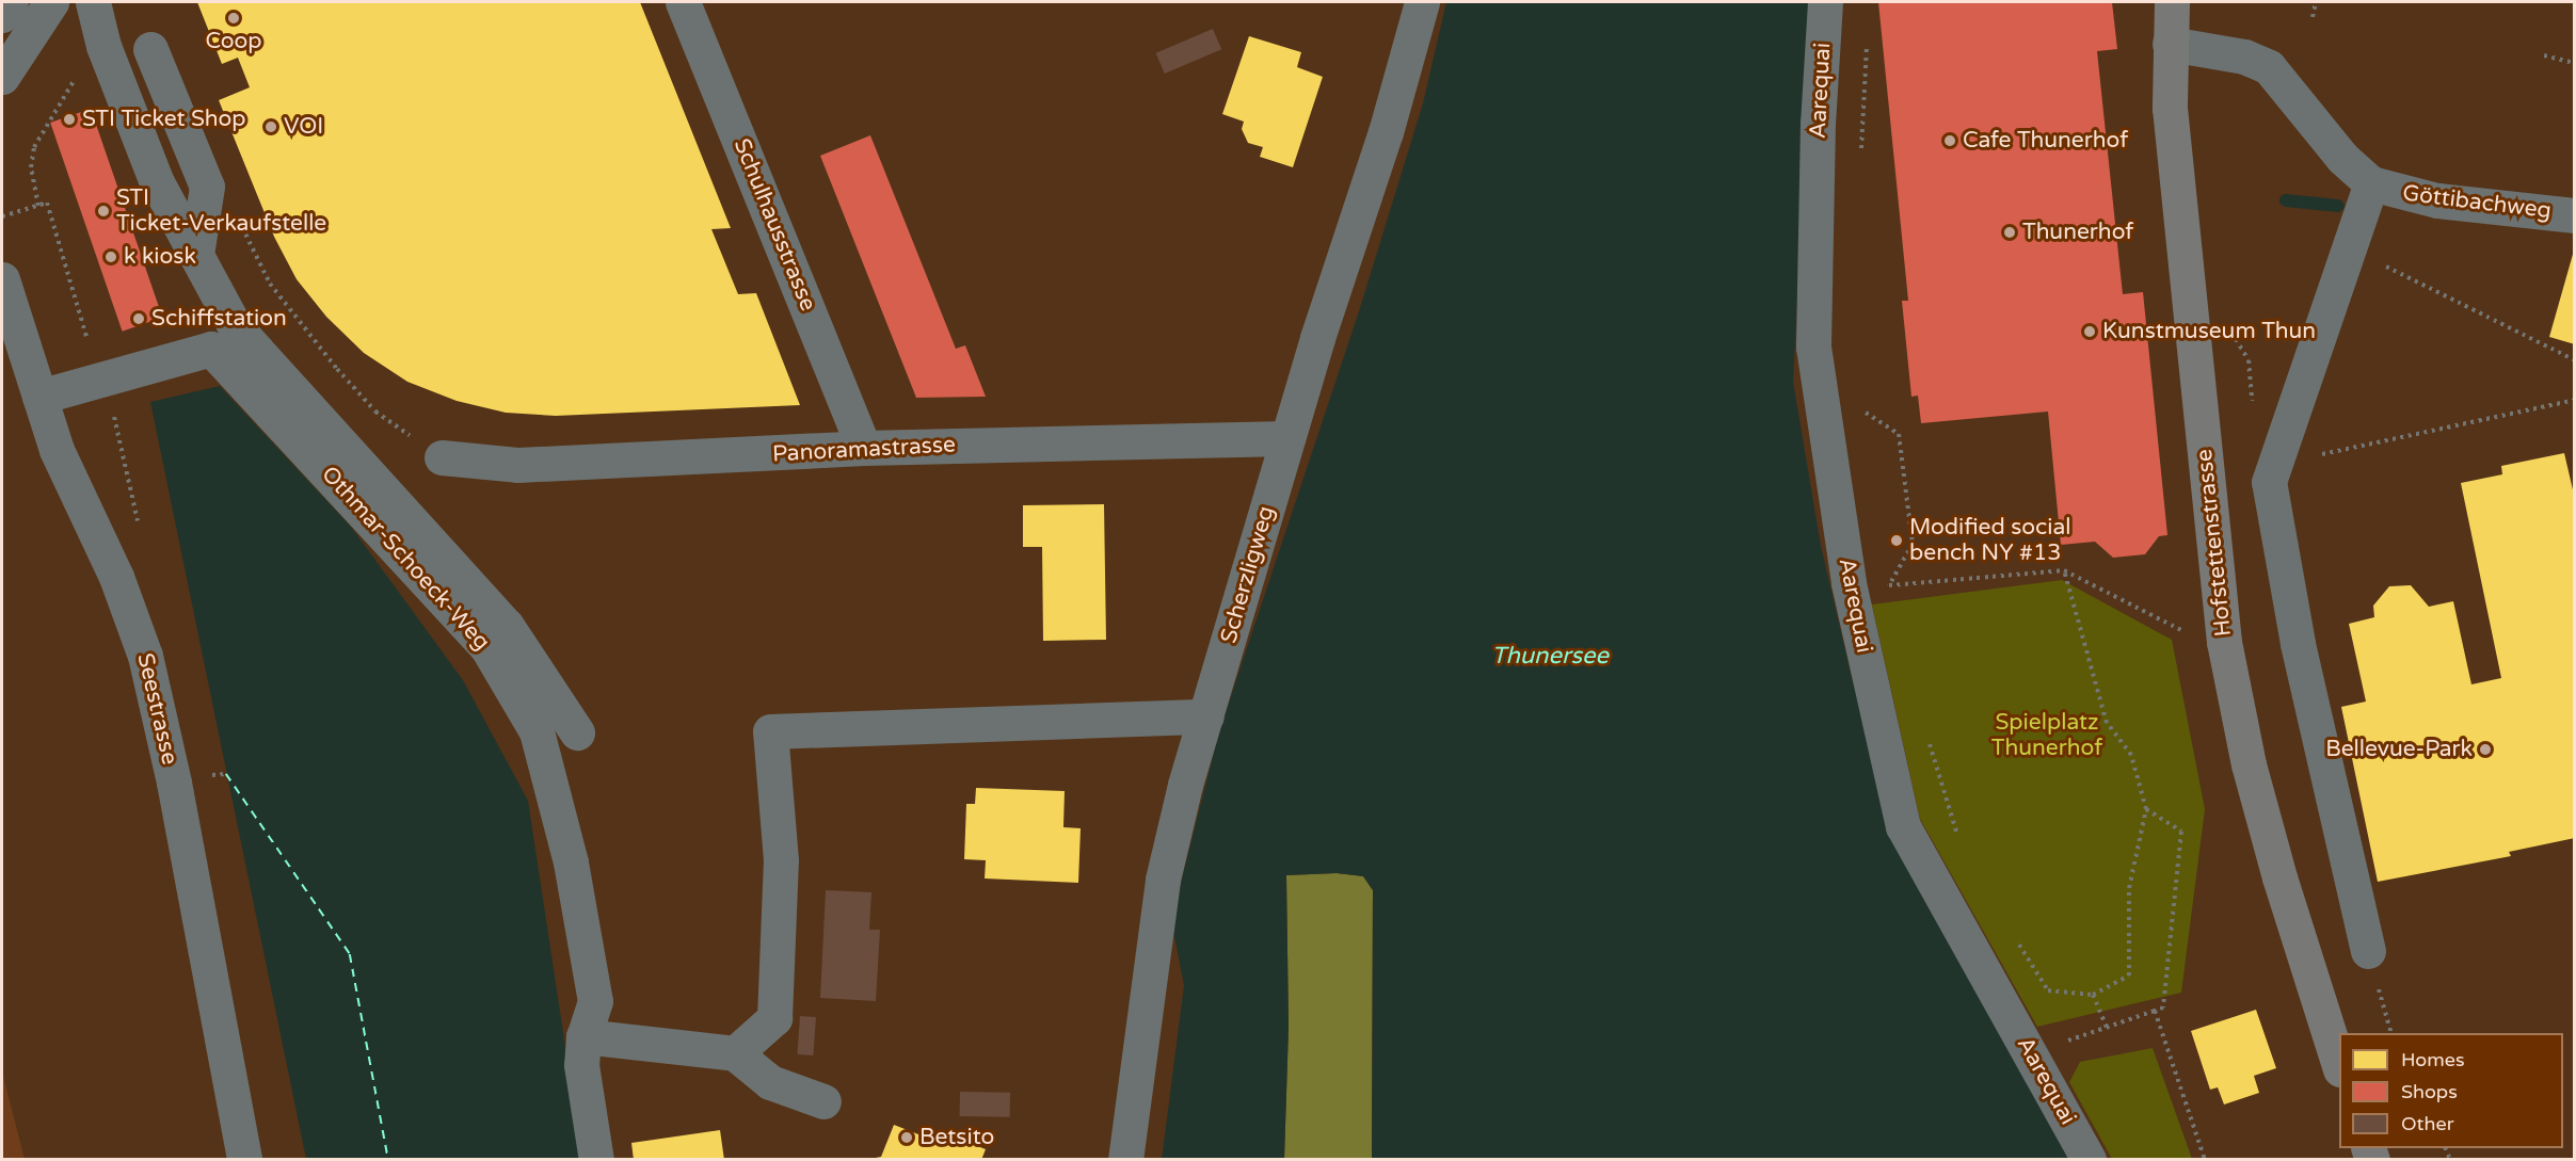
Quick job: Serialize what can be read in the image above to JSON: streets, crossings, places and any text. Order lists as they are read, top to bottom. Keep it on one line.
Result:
{"streets":{"main road":["Hofstettenstrasse"],"street":["Aarequai","Göttibachweg","Schulhausstrasse","Panoramastrasse","Othmar-Schoeck-Weg","Scherzligweg","Seestrasse"]},"crossings":[["Göttibachweg","Hofstettenstrasse"],["Schulhausstrasse","Panoramastrasse"],["Panoramastrasse","Scherzligweg"]],"water":["Thunersee"],"parks":["Spielplatz Thunerhof"],"places":["Coop","STI Ticket Shop","VOI","Cafe Thunerhof","STI Ticket-Verkaufstelle","Thunerhof","k kiosk","Schiffstation","Kunstmuseum Thun","Modified social bench NY #13","Bellevue-Park","Betsito"],"legend":["Homes","Shops","Other"]}
